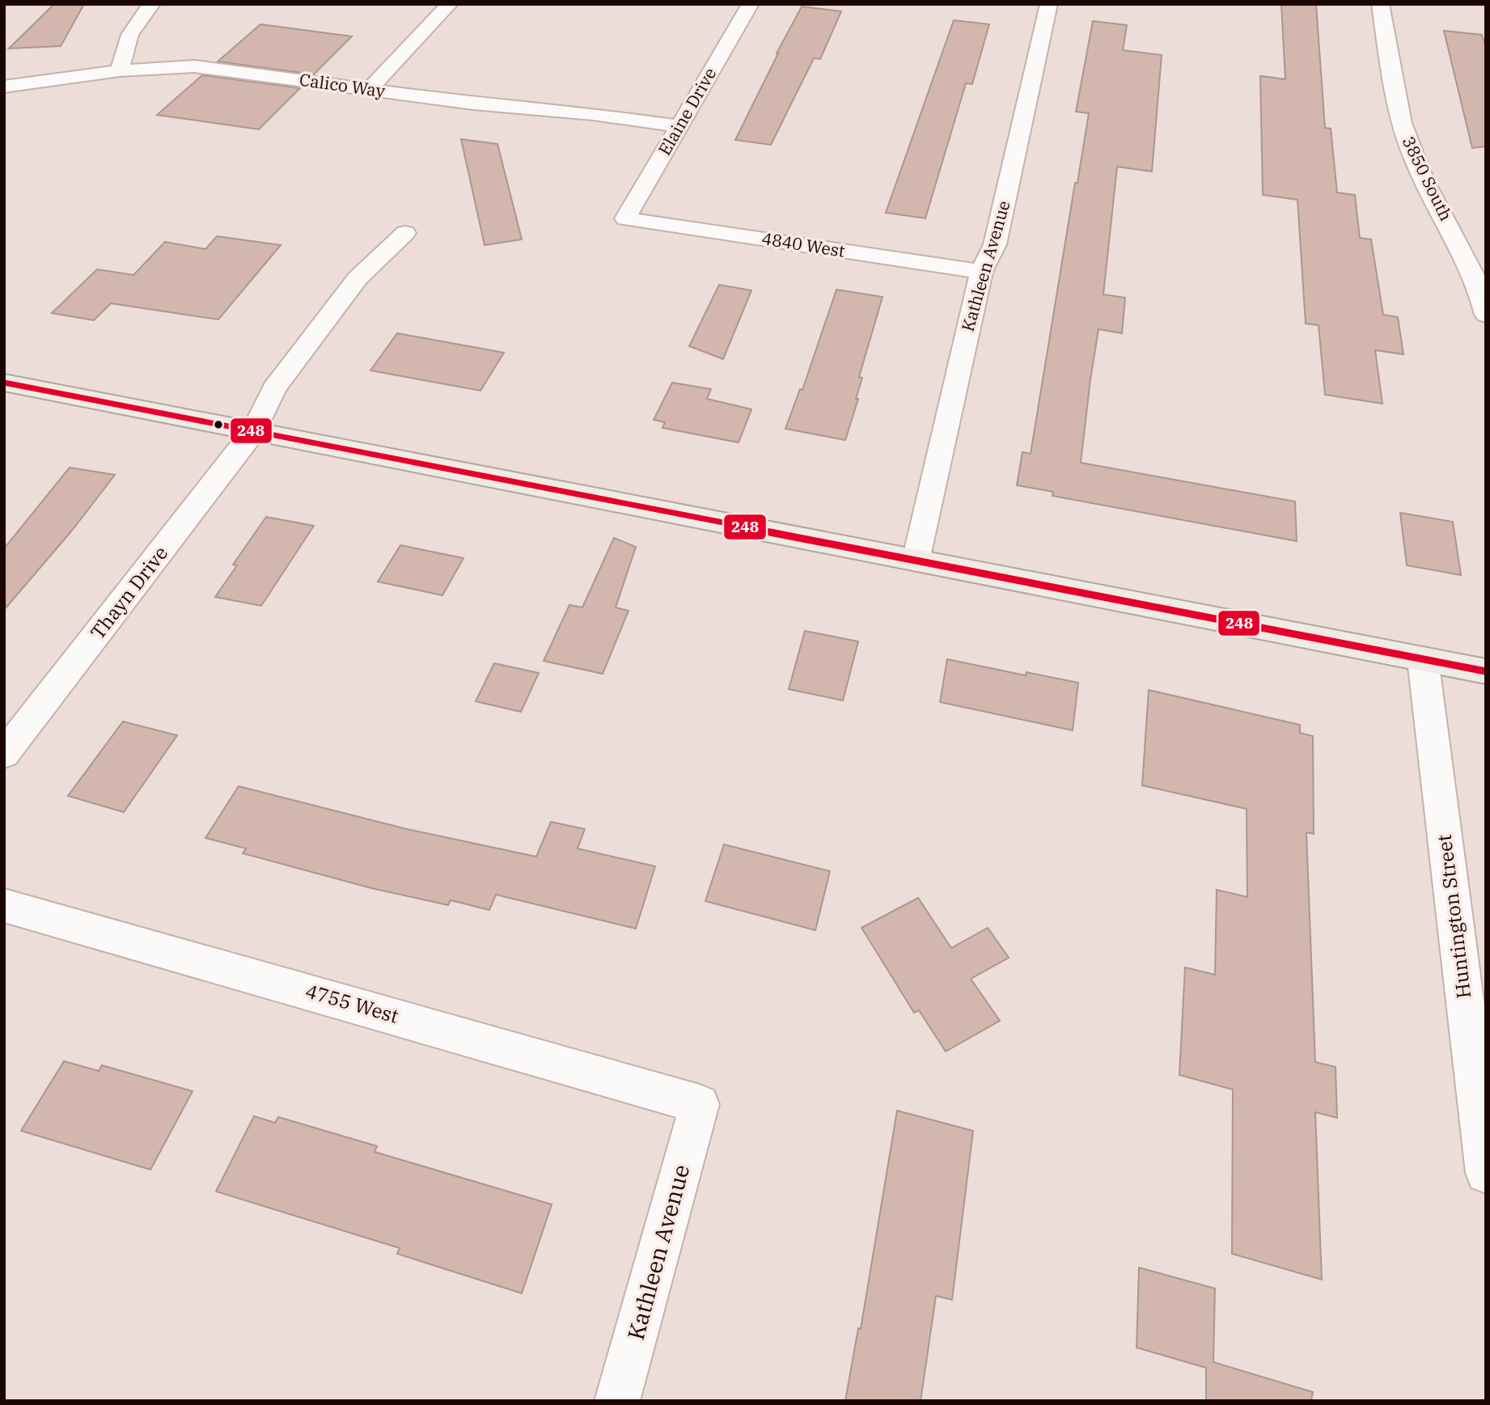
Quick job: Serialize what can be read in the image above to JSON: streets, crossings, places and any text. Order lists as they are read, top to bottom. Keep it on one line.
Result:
{"streets":{"street":["Calico Way","Elaine Drive","3850 South","4840 West","Kathleen Avenue","Thayn Drive","Huntington Street","4755 West"]},"crossings":[["Calico Way","Elaine Drive"],["Elaine Drive","4840 West"],["4840 West","Kathleen Avenue"],["Kathleen Avenue","4755 West"]],"lines":["transit line 248"]}
